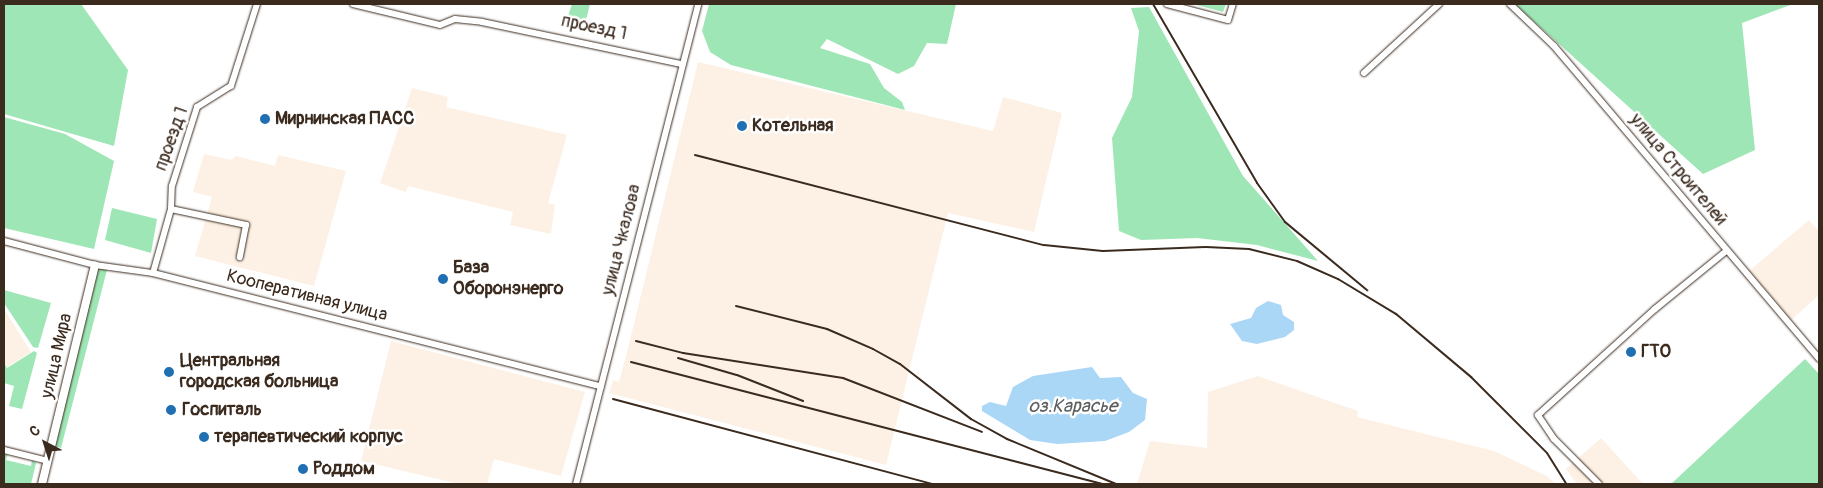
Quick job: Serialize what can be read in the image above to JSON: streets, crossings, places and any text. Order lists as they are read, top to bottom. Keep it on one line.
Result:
{"streets":{"street":["проезд 1","улица Строителей","улица Чкалова","Кооперативная улица","улица Мира"]},"crossings":[["проезд 1","улица Чкалова"],["проезд 1","Кооперативная улица"],["улица Чкалова","Кооперативная улица"],["Кооперативная улица","улица Мира"]],"water":["оз.Карасье"],"places":["Мирнинская ПАСС","Котельная","База Оборонэнерго","ГТО","Центральная городская больница","Госпиталь","терапевтический корпус","Роддом"],"north":"top left"}
